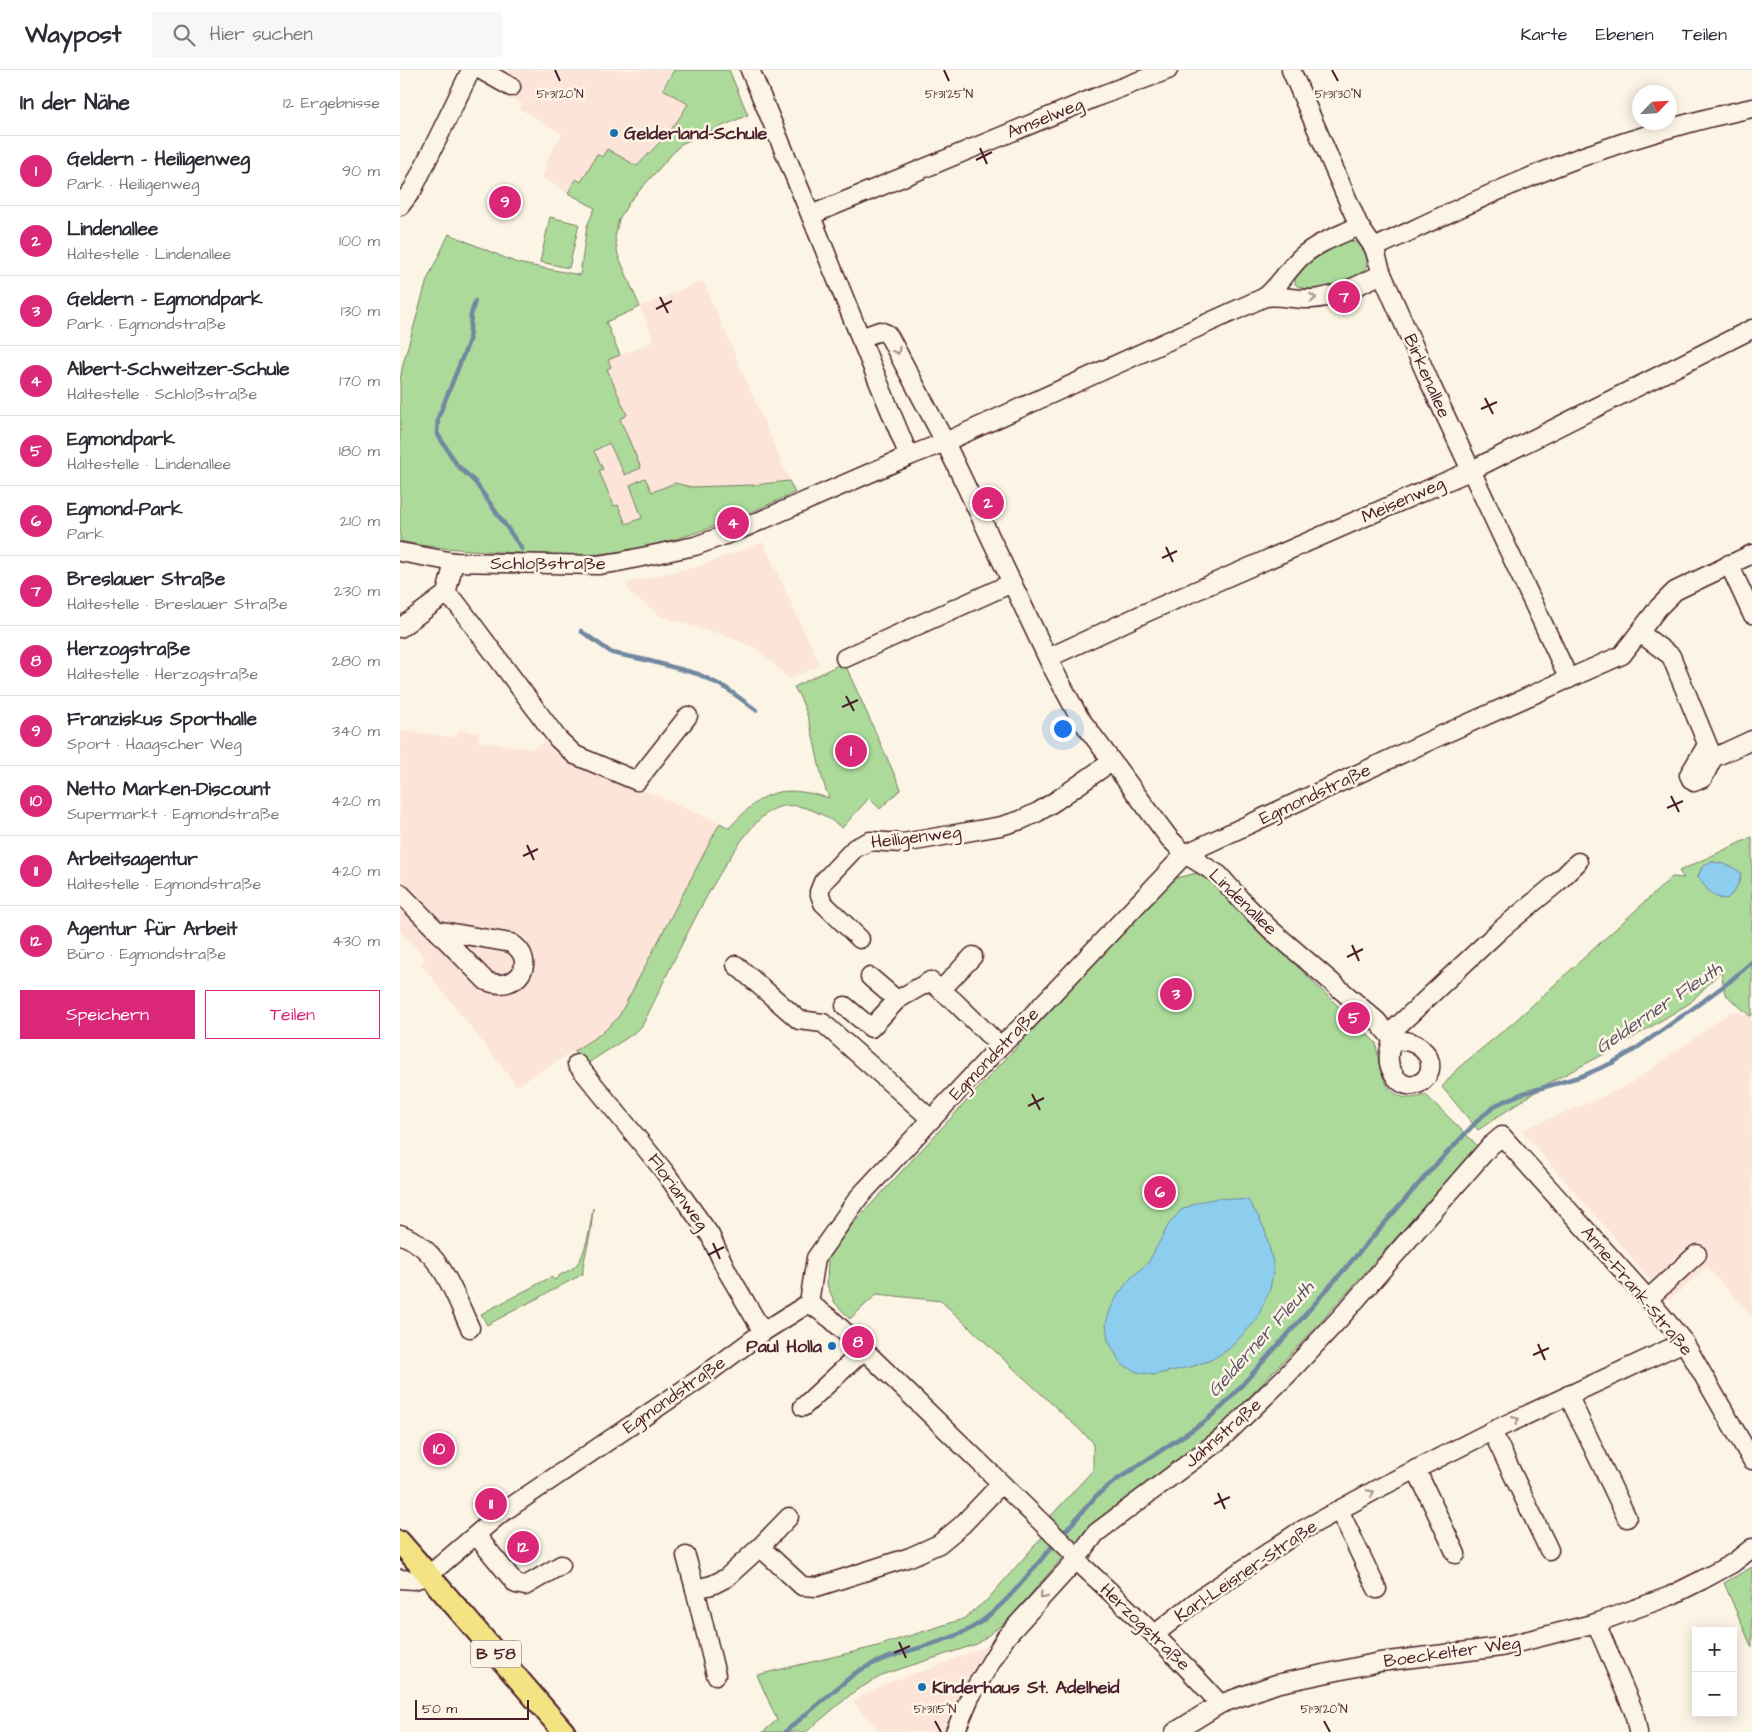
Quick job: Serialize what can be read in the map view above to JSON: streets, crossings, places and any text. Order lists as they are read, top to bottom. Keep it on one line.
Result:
{"streets":{"main road":["B 58"],"street":["Amselweg","Birkenallee","Meisenweg","Schloßstraße","Egmondstraße","Heiligenweg","Lindenallee","Florianweg","Anne-Frank-Straße","Jahnstraße","Karl-Leisner-Straße","Herzogstraße","Boeckelter Weg"]},"crossings":[["Birkenallee","Meisenweg"],["Birkenallee","Egmondstraße"],["Meisenweg","Lindenallee"],["Schloßstraße","Lindenallee"],["Egmondstraße","Lindenallee"],["Egmondstraße","Florianweg"],["Egmondstraße","Herzogstraße"],["Egmondstraße","B 58"],["Heiligenweg","Lindenallee"],["Anne-Frank-Straße","Jahnstraße"],["Anne-Frank-Straße","Karl-Leisner-Straße"],["Jahnstraße","Herzogstraße"],["Karl-Leisner-Straße","Herzogstraße"],["Herzogstraße","Boeckelter Weg"]],"water":["Gelderner Fleuth"],"places":["Gelderland-Schule","Paul Holla","Kinderhaus St. Adelheid"],"scale_bar":"50 m","north":"top right","page":{"header":"Waypost","search":"Hier suchen","nav":["Karte","Ebenen","Teilen"],"heading":["In der Nähe","12 Ergebnisse"],"list":[{"mark":"1","name":"Geldern - Heiligenweg","note":"Park · Heiligenweg","value":"90 m"},{"mark":"2","name":"Lindenallee","note":"Haltestelle · Lindenallee","value":"100 m"},{"mark":"3","name":"Geldern - Egmondpark","note":"Park · Egmondstraße","value":"130 m"},{"mark":"4","name":"Albert-Schweitzer-Schule","note":"Haltestelle · Schloßstraße","value":"170 m"},{"mark":"5","name":"Egmondpark","note":"Haltestelle · Lindenallee","value":"180 m"},{"mark":"6","name":"Egmond-Park","note":"Park","value":"210 m"},{"mark":"7","name":"Breslauer Straße","note":"Haltestelle · Breslauer Straße","value":"230 m"},{"mark":"8","name":"Herzogstraße","note":"Haltestelle · Herzogstraße","value":"280 m"},{"mark":"9","name":"Franziskus Sporthalle","note":"Sport · Haagscher Weg","value":"340 m"},{"mark":"10","name":"Netto Marken-Discount","note":"Supermarkt · Egmondstraße","value":"420 m"},{"mark":"11","name":"Arbeitsagentur","note":"Haltestelle · Egmondstraße","value":"420 m"},{"mark":"12","name":"Agentur für Arbeit","note":"Büro · Egmondstraße","value":"430 m"}],"pins":["9","7","2","4","1","3","5","6","8","10","11","12"],"buttons":["Speichern","Teilen"],"map_buttons":["+","−"],"scale":"50 m"},"coordinates":["51°31'20\"N","51°31'25\"N","51°31'30\"N","51°31'15\"N"]}
